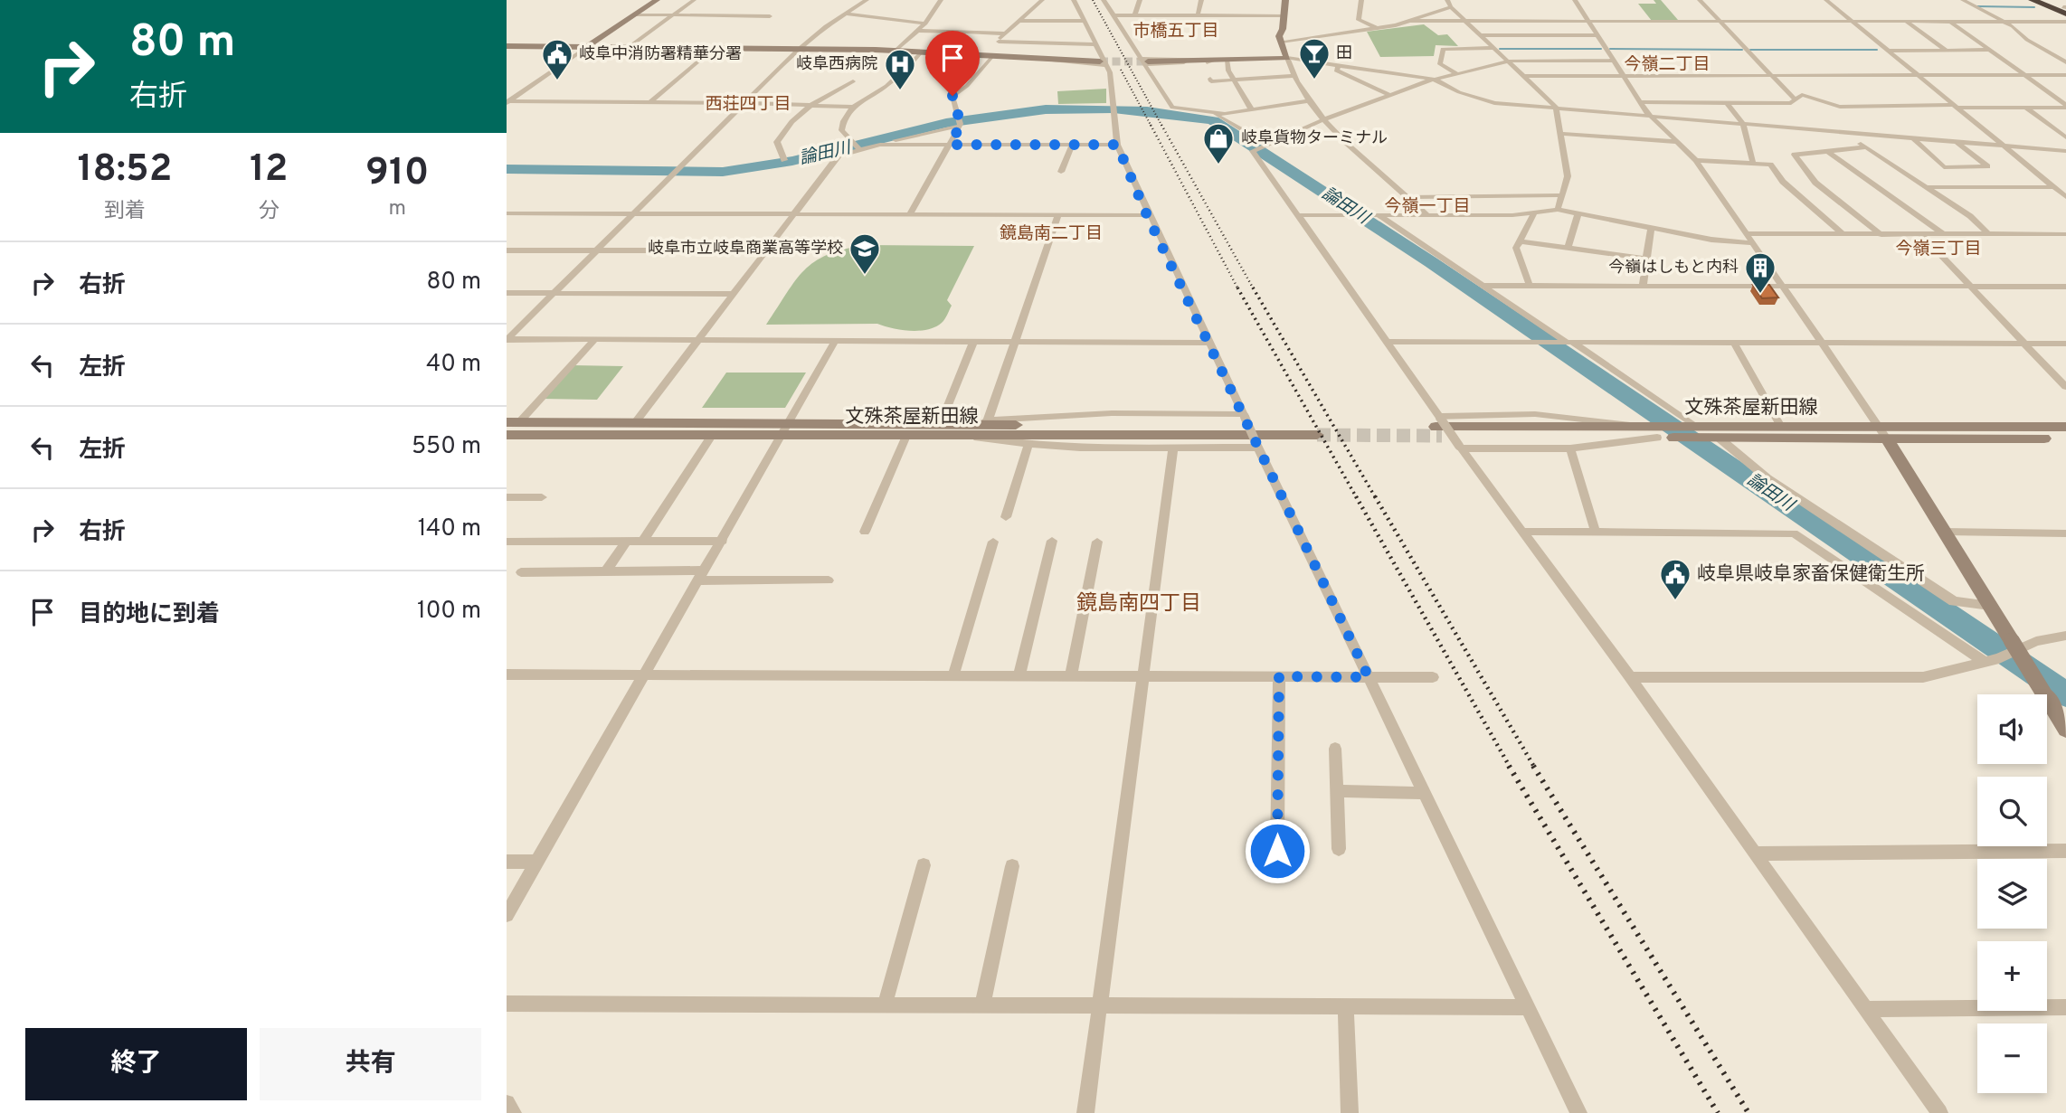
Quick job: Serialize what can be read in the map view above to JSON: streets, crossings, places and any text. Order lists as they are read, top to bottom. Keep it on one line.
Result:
{"streets":{"main road":["文殊茶屋新田線"]},"districts":["市橋五丁目","今嶺二丁目","西荘四丁目","今嶺一丁目","鏡島南二丁目","今嶺三丁目","鏡島南四丁目"],"water":["論田川"],"places":{"bar":["田"],"public building":["岐阜中消防署精華分署","岐阜県岐阜家畜保健衛生所"],"hospital":["岐阜西病院"],"shop":["岐阜貨物ターミナル"],"school or university":["岐阜市立岐阜商業高等学校"],"building":["今嶺はしもと内科"]},"page":{"turn":["80 m","右折"],"eta":["18:52","到着","12","分","910","m"],"list":[{"name":"右折","value":"80 m"},{"name":"左折","value":"40 m"},{"name":"左折","value":"550 m"},{"name":"右折","value":"140 m"},{"name":"目的地に到着","value":"100 m"}],"map_buttons":["+","−"],"buttons":["終了","共有"]}}
